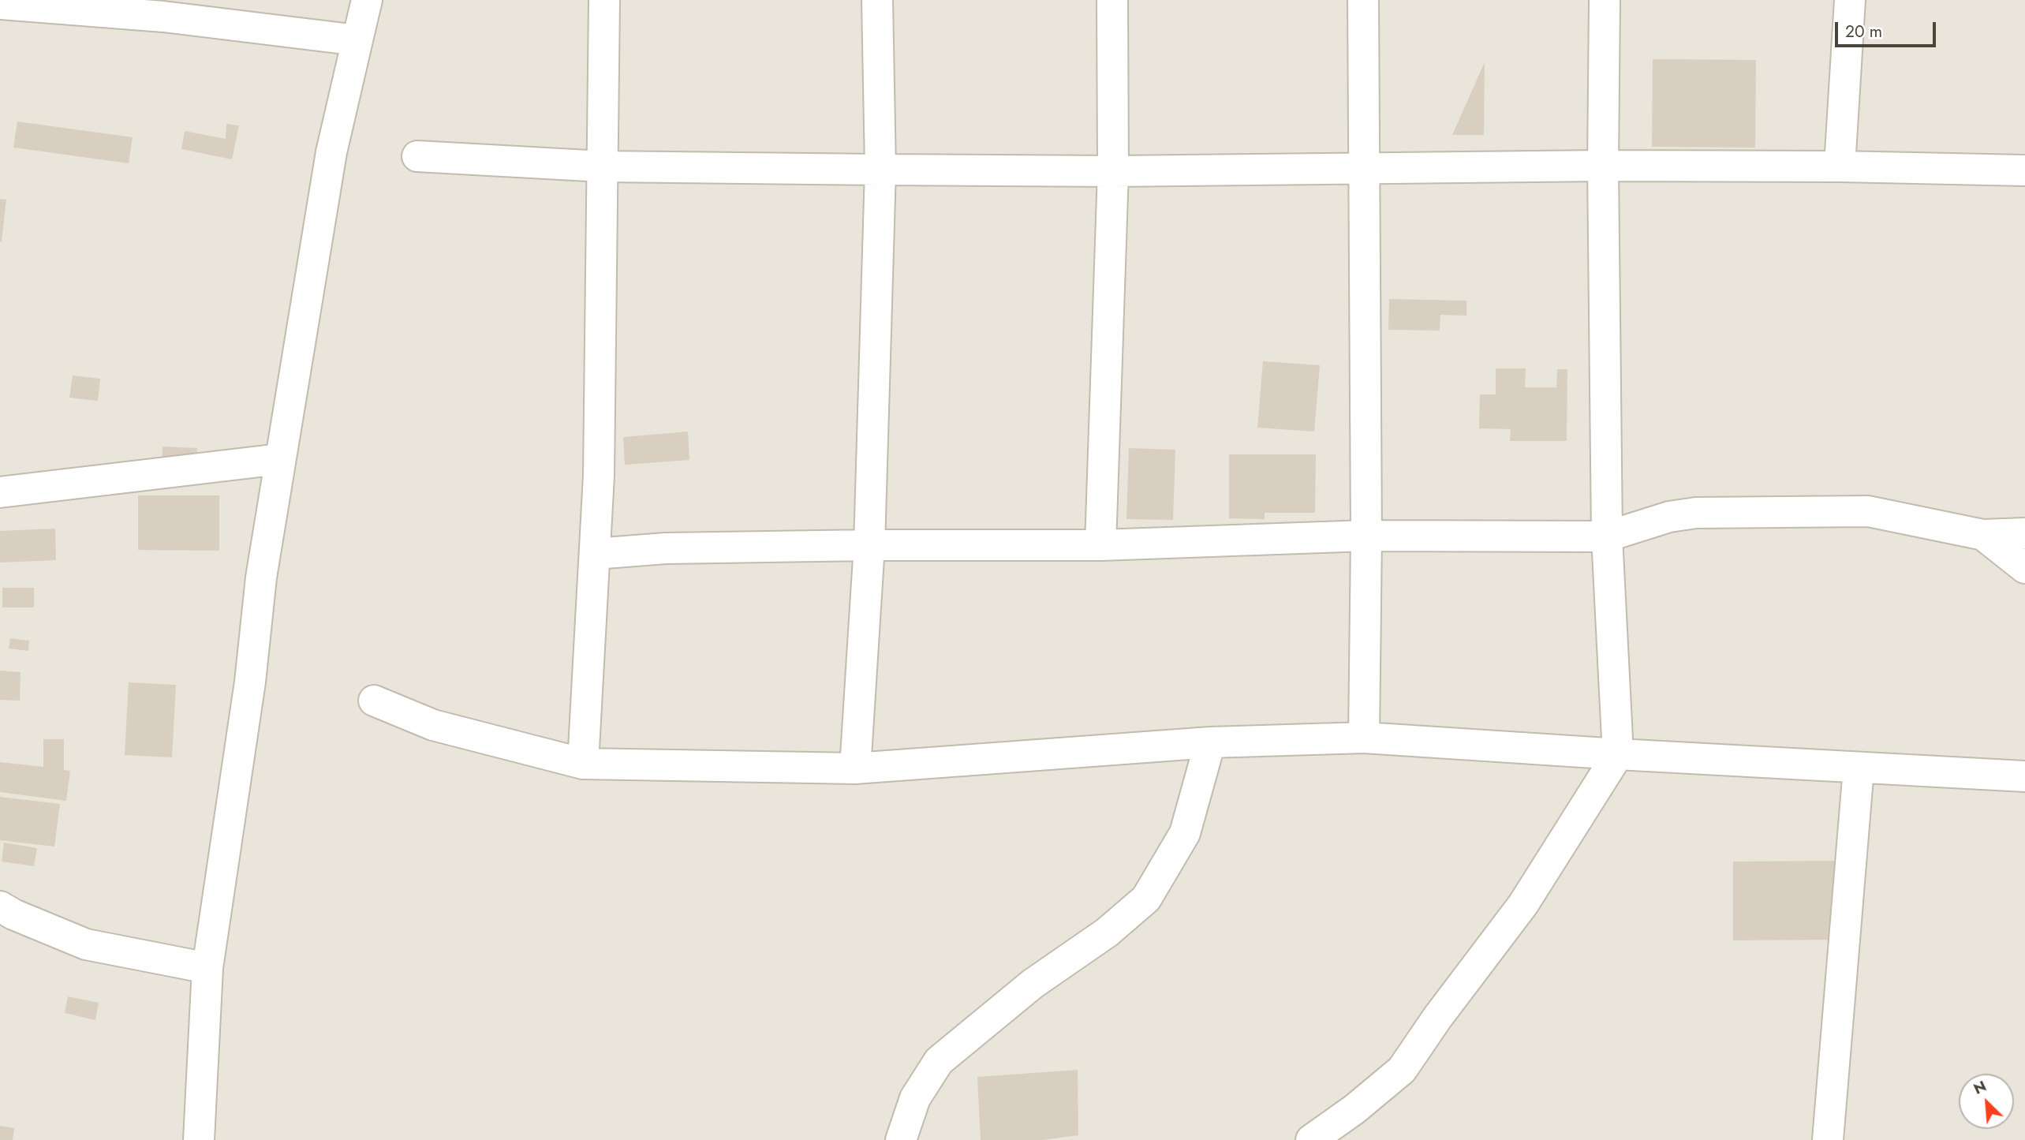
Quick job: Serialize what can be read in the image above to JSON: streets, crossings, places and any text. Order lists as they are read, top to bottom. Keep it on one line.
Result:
{"scale_bar":"20 m","north":"top left"}
